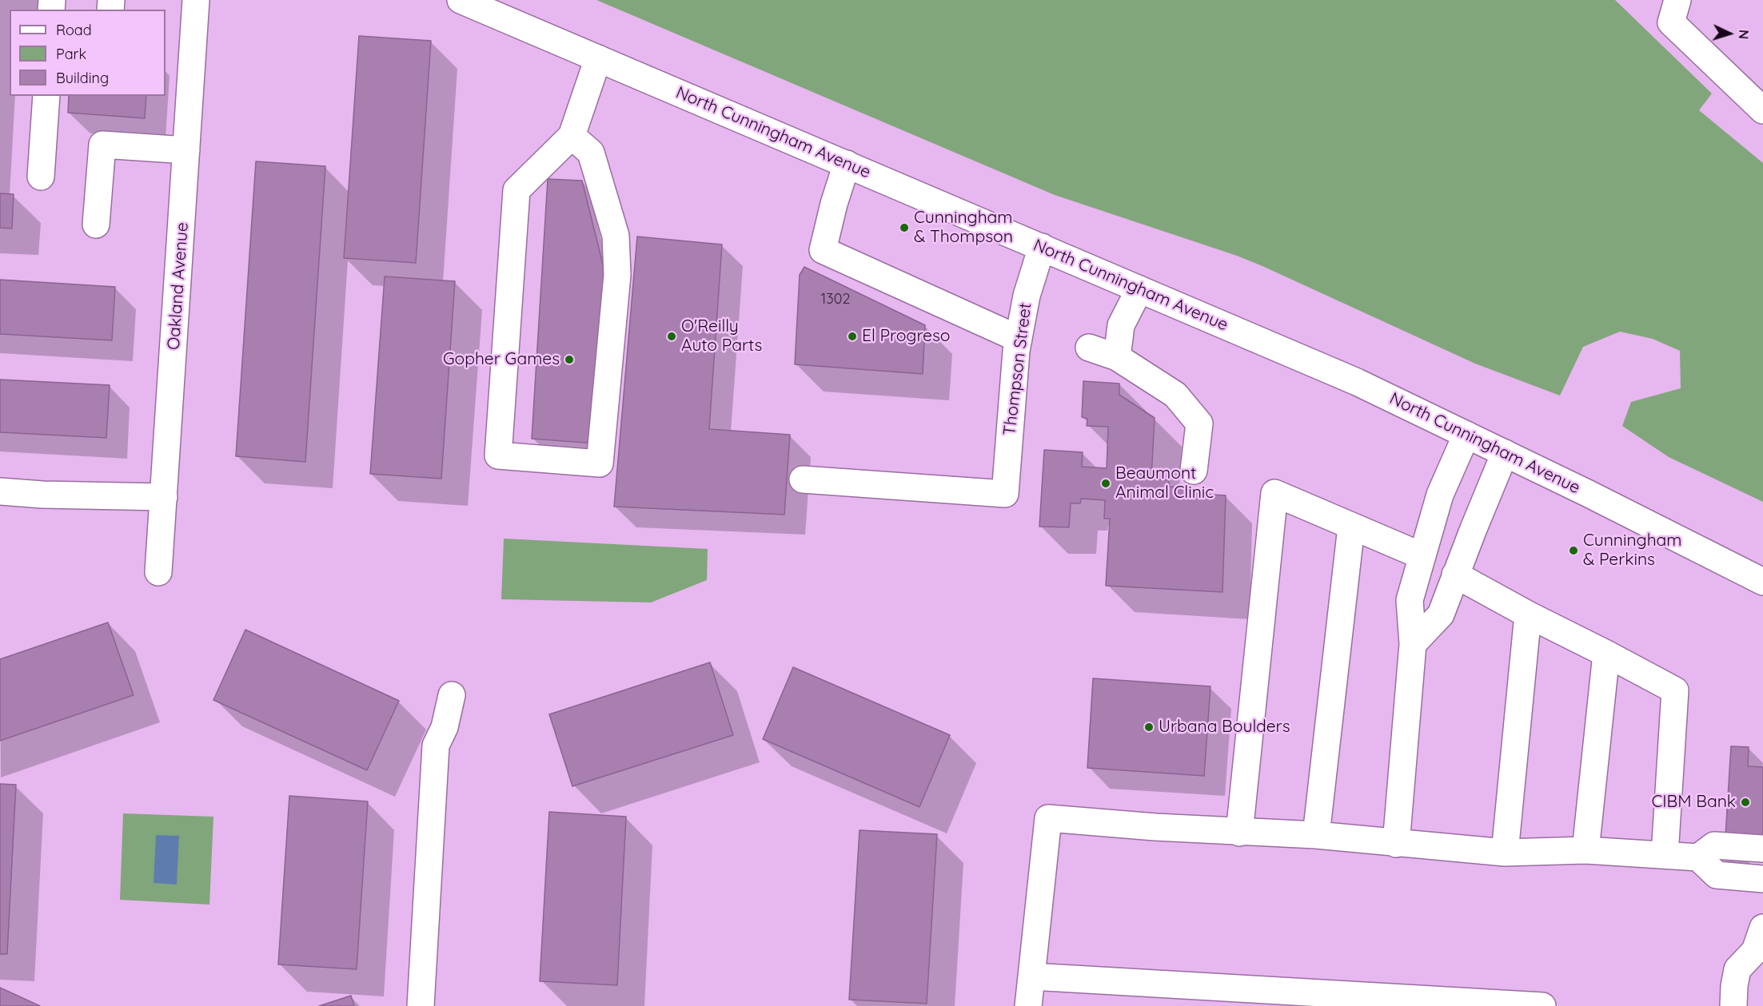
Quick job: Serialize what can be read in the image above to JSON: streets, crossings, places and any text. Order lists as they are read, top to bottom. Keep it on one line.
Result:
{"streets":{"main road":["North Cunningham Avenue","Oakland Avenue","Thompson Street"]},"crossings":[["North Cunningham Avenue","Thompson Street"]],"places":["Cunningham & Thompson","O'Reilly Auto Parts","El Progreso","Gopher Games","Beaumont Animal Clinic","Cunningham & Perkins","Urbana Boulders","CIBM Bank"],"house_numbers":["1302"],"legend":["Road","Park","Building"],"north":"right"}
